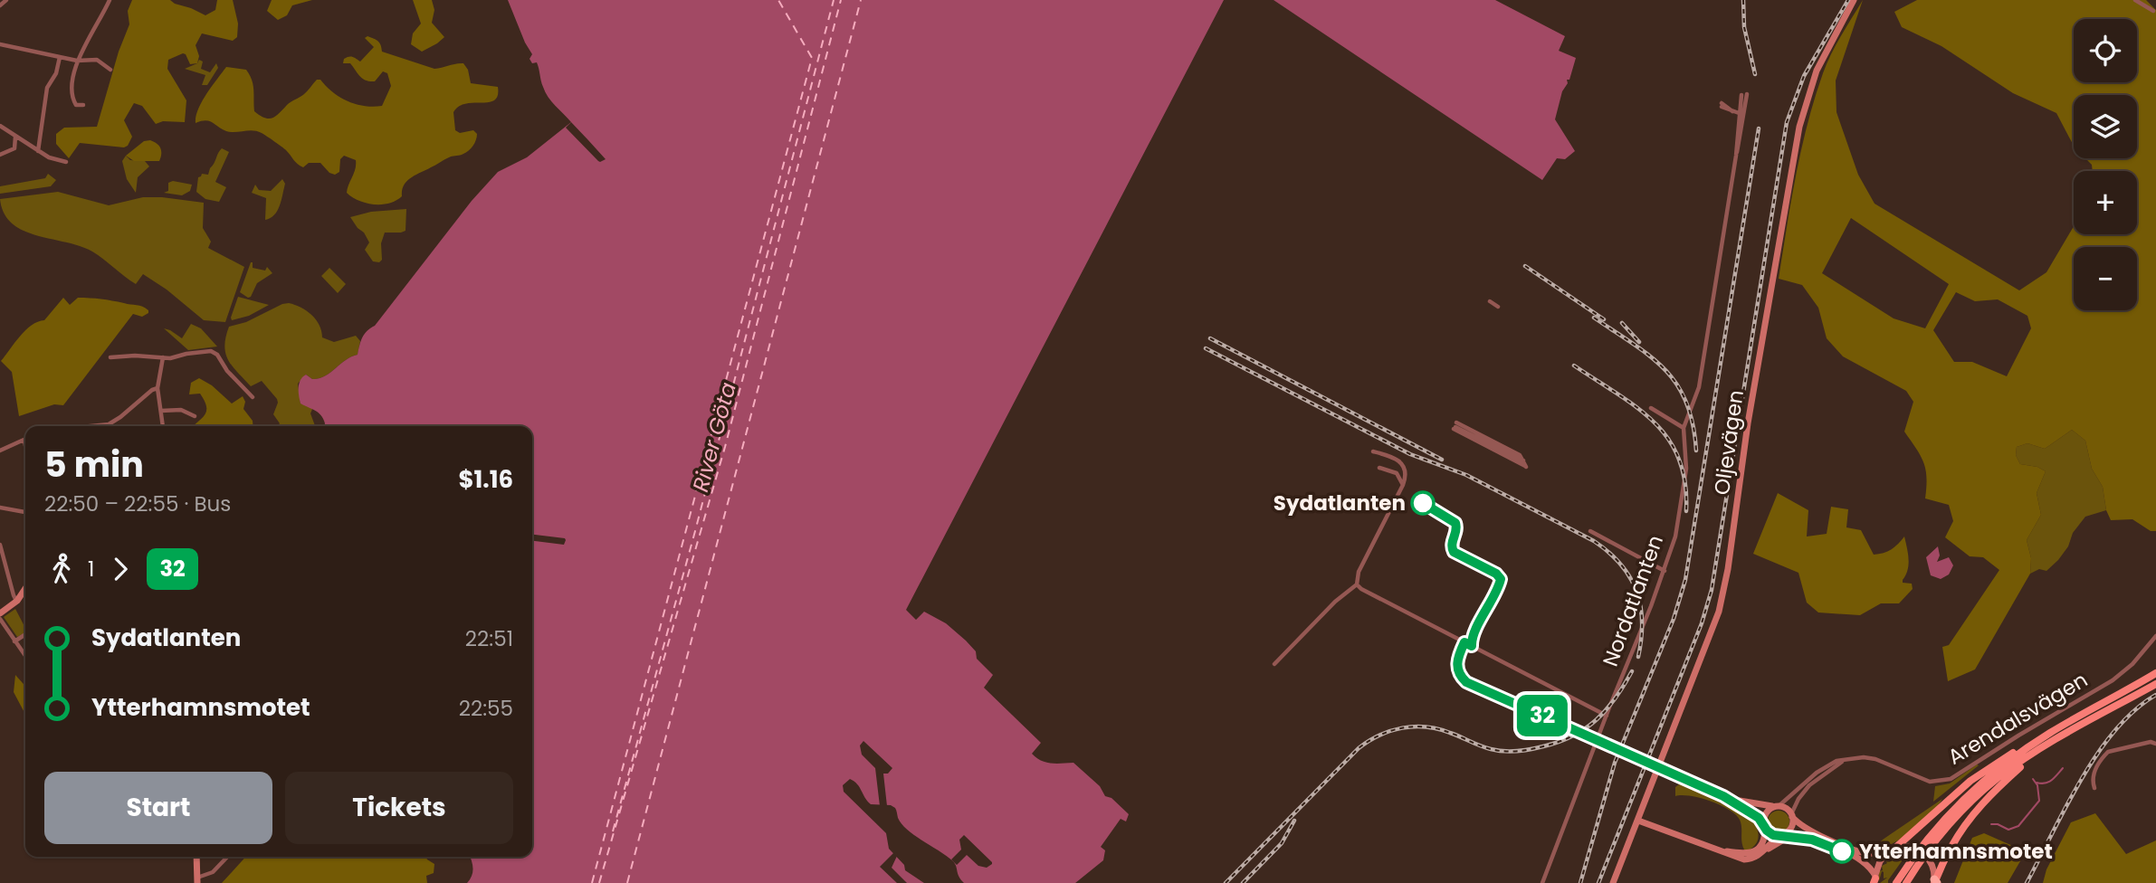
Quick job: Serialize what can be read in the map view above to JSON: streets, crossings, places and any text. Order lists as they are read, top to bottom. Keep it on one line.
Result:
{"streets":{"street":["Oljevägen","Nordatlanten","Arendalsvägen"]},"crossings":[["Oljevägen","Arendalsvägen"]],"water":["River Göta"],"places":["Sydatlanten","Ytterhamnsmotet"],"lines":["bus line 32"],"page":{"on_map":"32","map_buttons":["+","−"],"heading":["5 min","22:50 – 22:55 · Bus","$1.16"],"legs":["1","32"],"list":[{"name":"Sydatlanten","value":"22:51"},{"name":"Ytterhamnsmotet","value":"22:55"}],"buttons":["Start","Tickets"]}}
